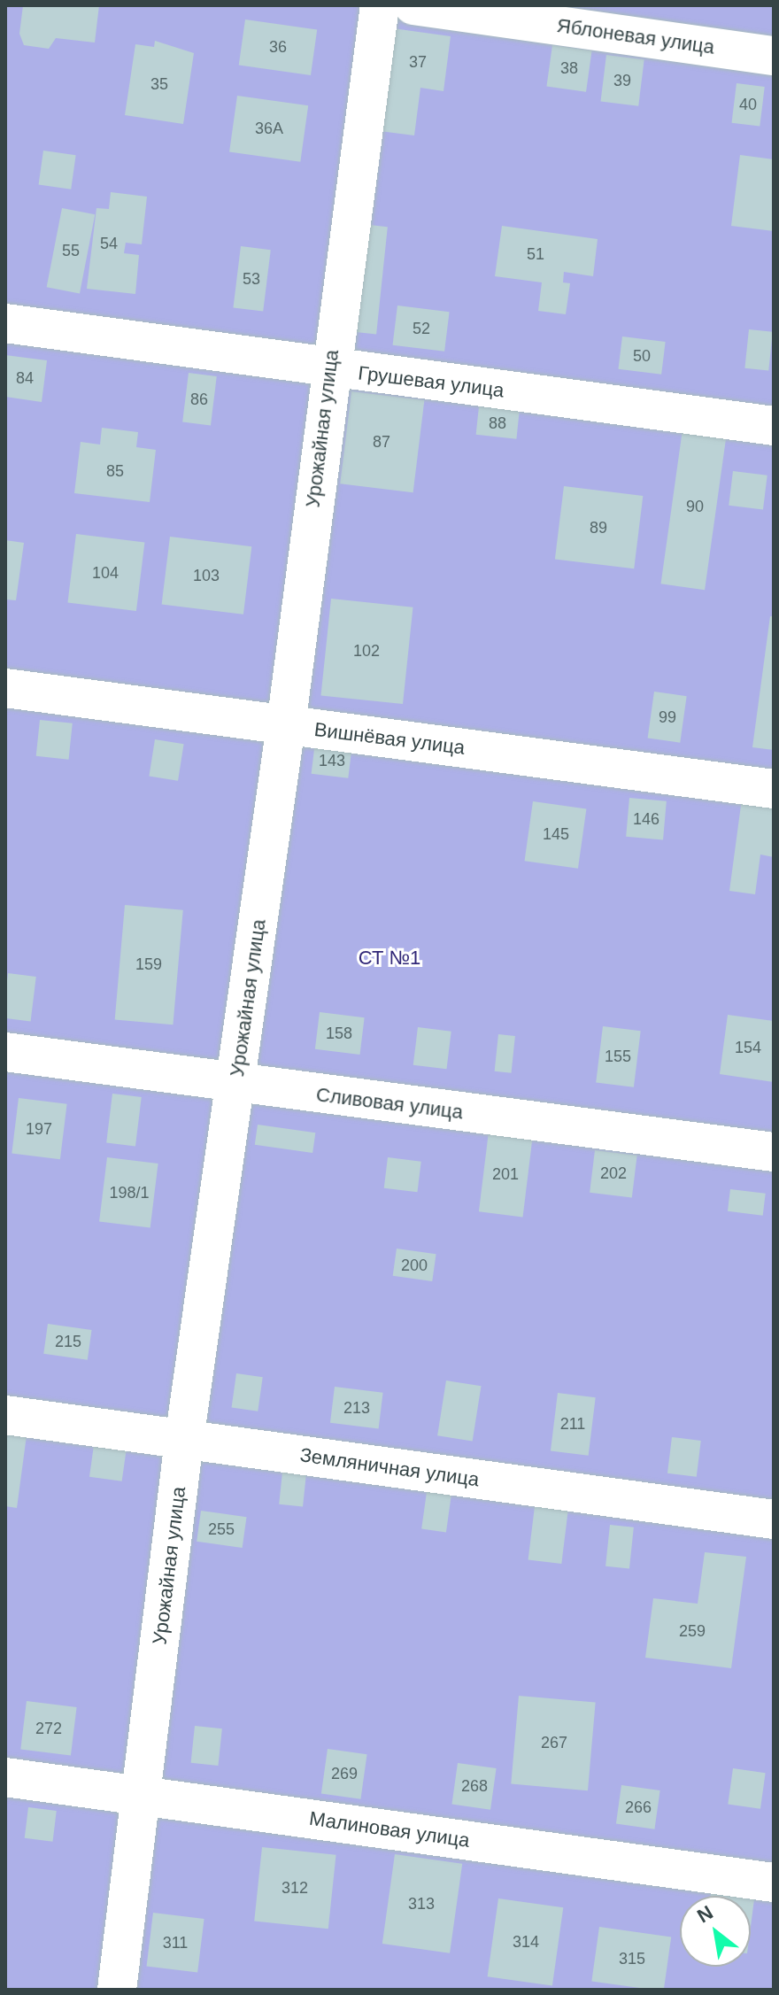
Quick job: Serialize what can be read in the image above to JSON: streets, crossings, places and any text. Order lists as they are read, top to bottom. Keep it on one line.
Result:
{"streets":{"street":["Яблоневая улица","Грушевая улица","Урожайная улица","Вишнёвая улица","Сливовая улица","Земляничная улица","Малиновая улица"]},"crossings":[["Грушевая улица","Урожайная улица"],["Урожайная улица","Вишнёвая улица"],["Урожайная улица","Сливовая улица"],["Урожайная улица","Земляничная улица"],["Урожайная улица","Малиновая улица"]],"parks":["СТ №1"],"house_numbers":["36","37","38","39","35","40","36А","54","55","51","53","52","50","84","86","88","87","85","90","89","104","103","102","99","143","146","145","159","158","154","155","197","202","201","198/1","200","215","213","211","255","259","272","267","269","268","266","312","313","314","311","315"],"north":"top left"}
